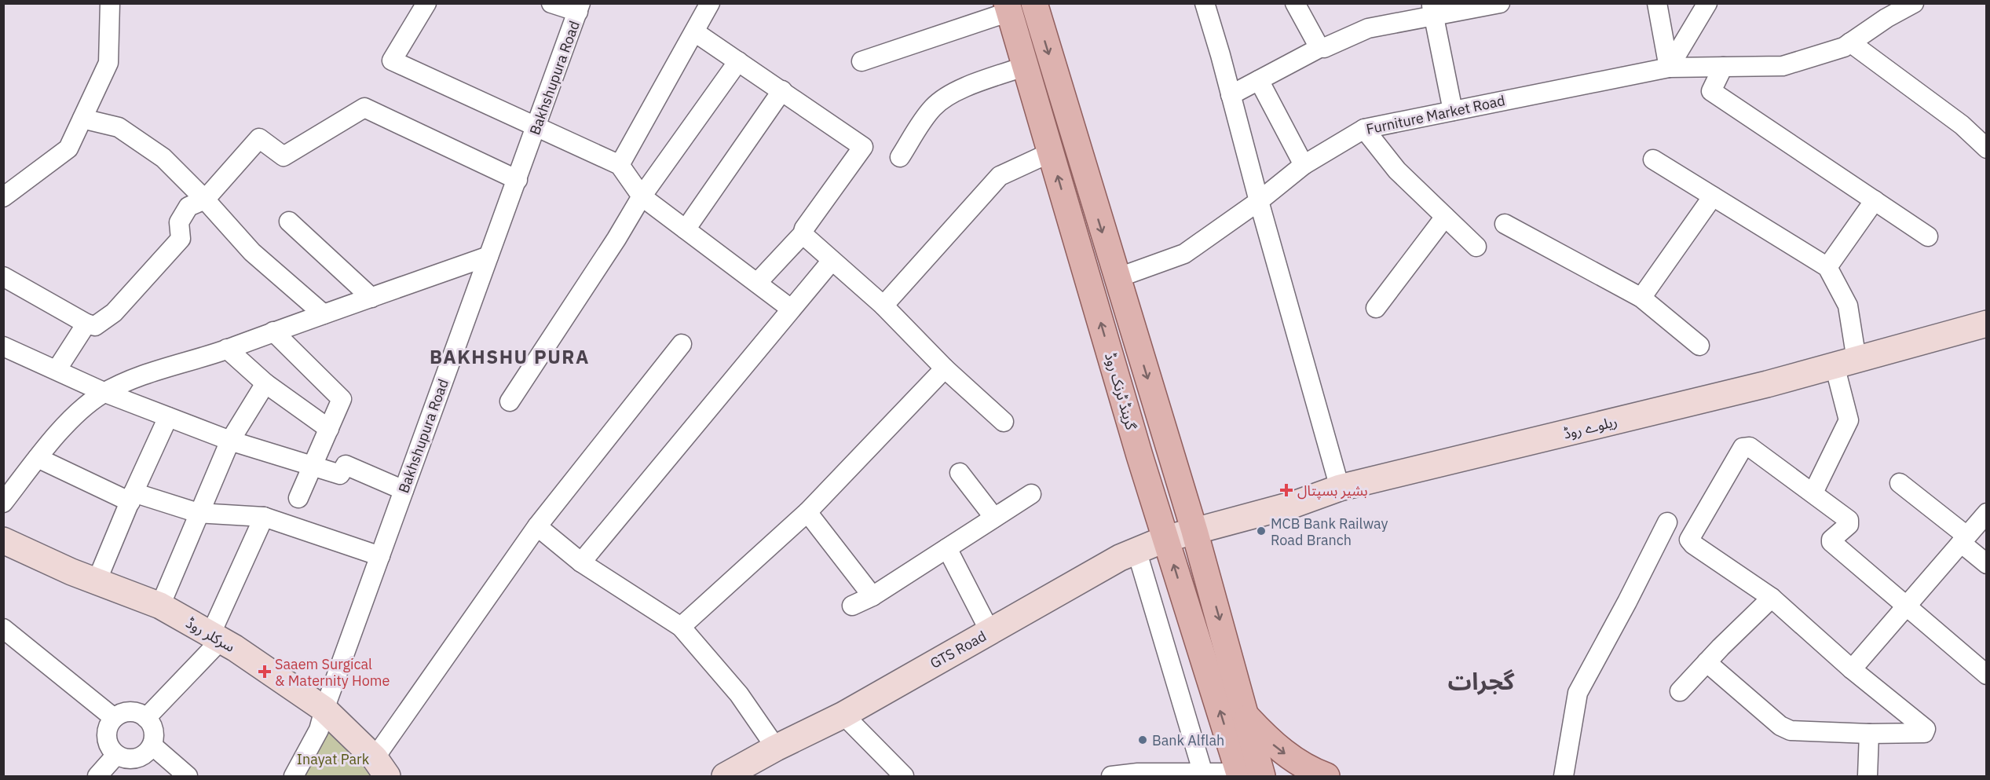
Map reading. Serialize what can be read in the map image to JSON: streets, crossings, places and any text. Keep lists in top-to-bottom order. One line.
{"streets":{"main road":["گرینڈ ٹرنک روڈ"],"street":["Bakhshupura Road","Furniture Market Road","ریلوے روڈ","سرکلر روڈ","GTS Road"]},"crossings":[["Bakhshupura Road","سرکلر روڈ"],["Furniture Market Road","گرینڈ ٹرنک روڈ"],["گرینڈ ٹرنک روڈ","ریلوے روڈ"],["گرینڈ ٹرنک روڈ","GTS Road"],["ریلوے روڈ","GTS Road"]],"districts":["BAKHSHU PURA","گجرات"],"parks":["Inayat Park"],"places":{"health":["بشیر ہسپتال","Saaem Surgical & Maternity Home"],"other":["MCB Bank Railway Road Branch","Bank Alflah"]}}
